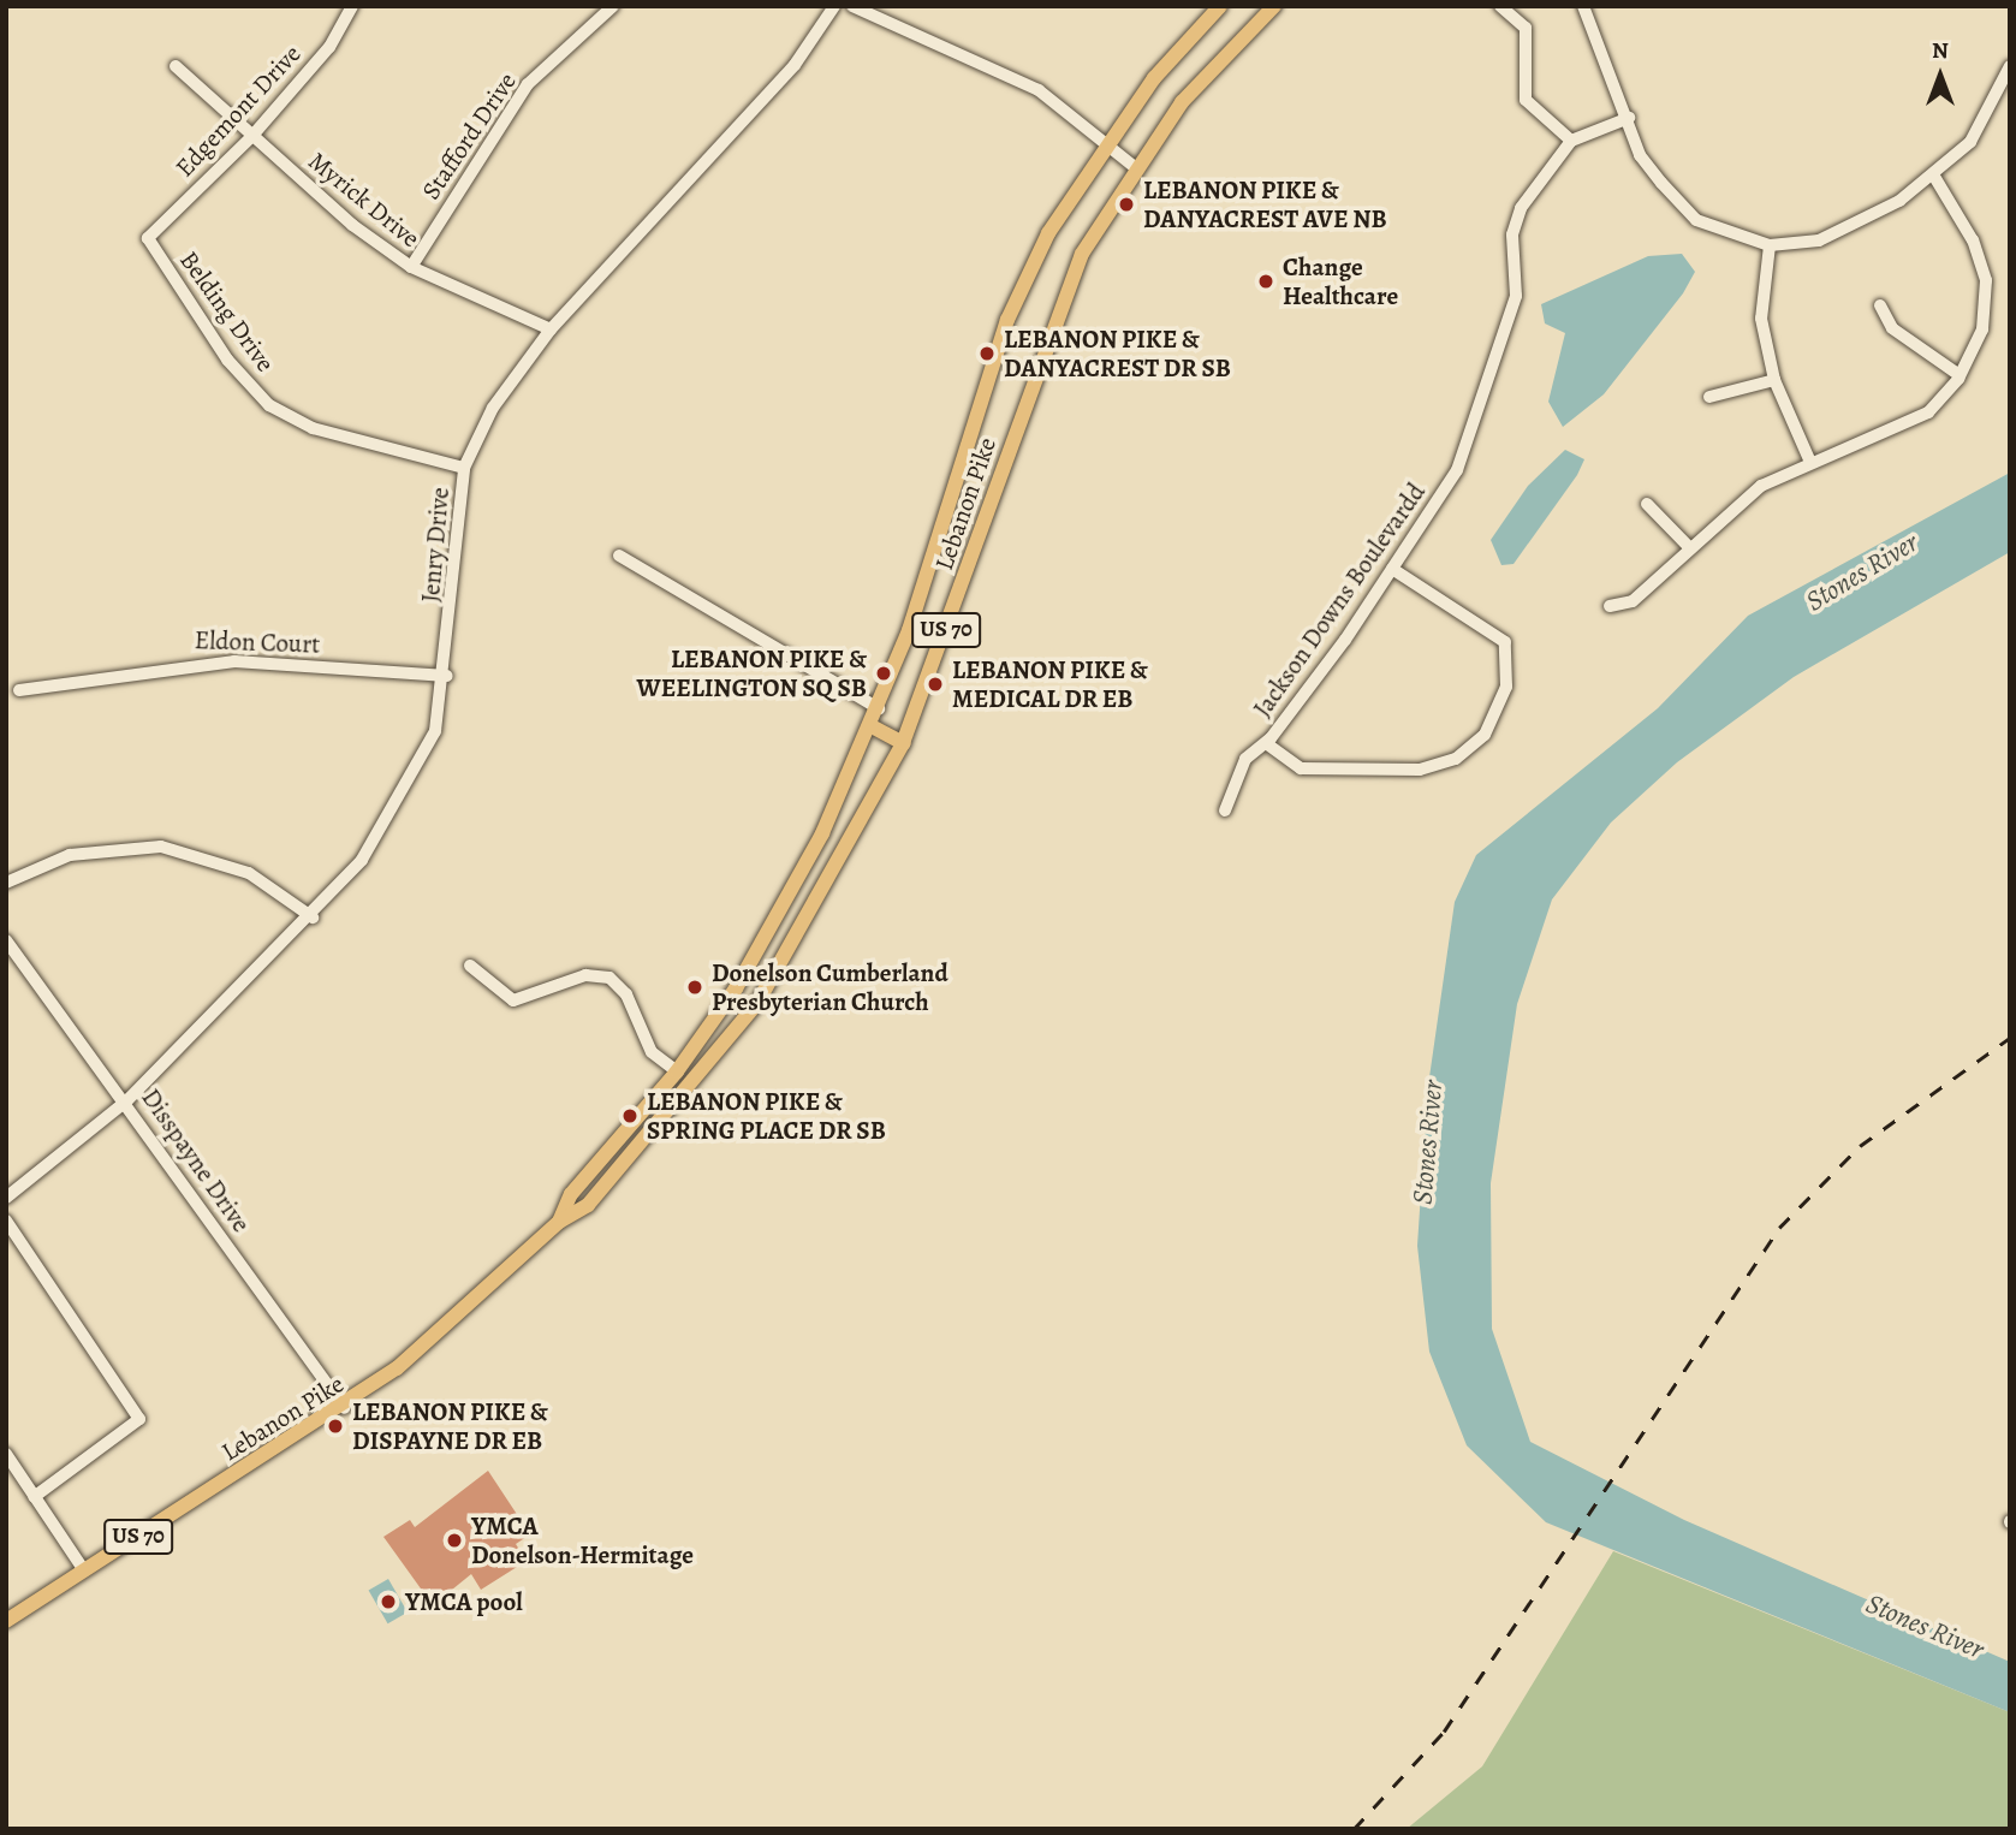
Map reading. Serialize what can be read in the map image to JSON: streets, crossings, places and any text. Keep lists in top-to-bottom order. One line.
{"streets":{"main road":["Lebanon Pike","US 70"],"street":["Edgemont Drive","Stafford Drive","Myrick Drive","Belding Drive","Jenry Drive","Jackson Downs Boulevardd","Eldon Court","Disspayne Drive"]},"crossings":[["Edgemont Drive","Myrick Drive"],["Edgemont Drive","Belding Drive"],["Stafford Drive","Myrick Drive"],["Myrick Drive","Jenry Drive"],["Belding Drive","Jenry Drive"],["Lebanon Pike","Disspayne Drive"],["Jenry Drive","Eldon Court"],["Jenry Drive","Disspayne Drive"]],"water":["Stones River"],"places":["LEBANON PIKE & DANYACREST AVE NB","Change Healthcare","LEBANON PIKE & DANYACREST DR SB","LEBANON PIKE & WEELINGTON SQ SB","LEBANON PIKE & MEDICAL DR EB","Donelson Cumberland Presbyterian Church","LEBANON PIKE & SPRING PLACE DR SB","LEBANON PIKE & DISPAYNE DR EB","YMCA Donelson-Hermitage","YMCA pool"],"north":"top"}
